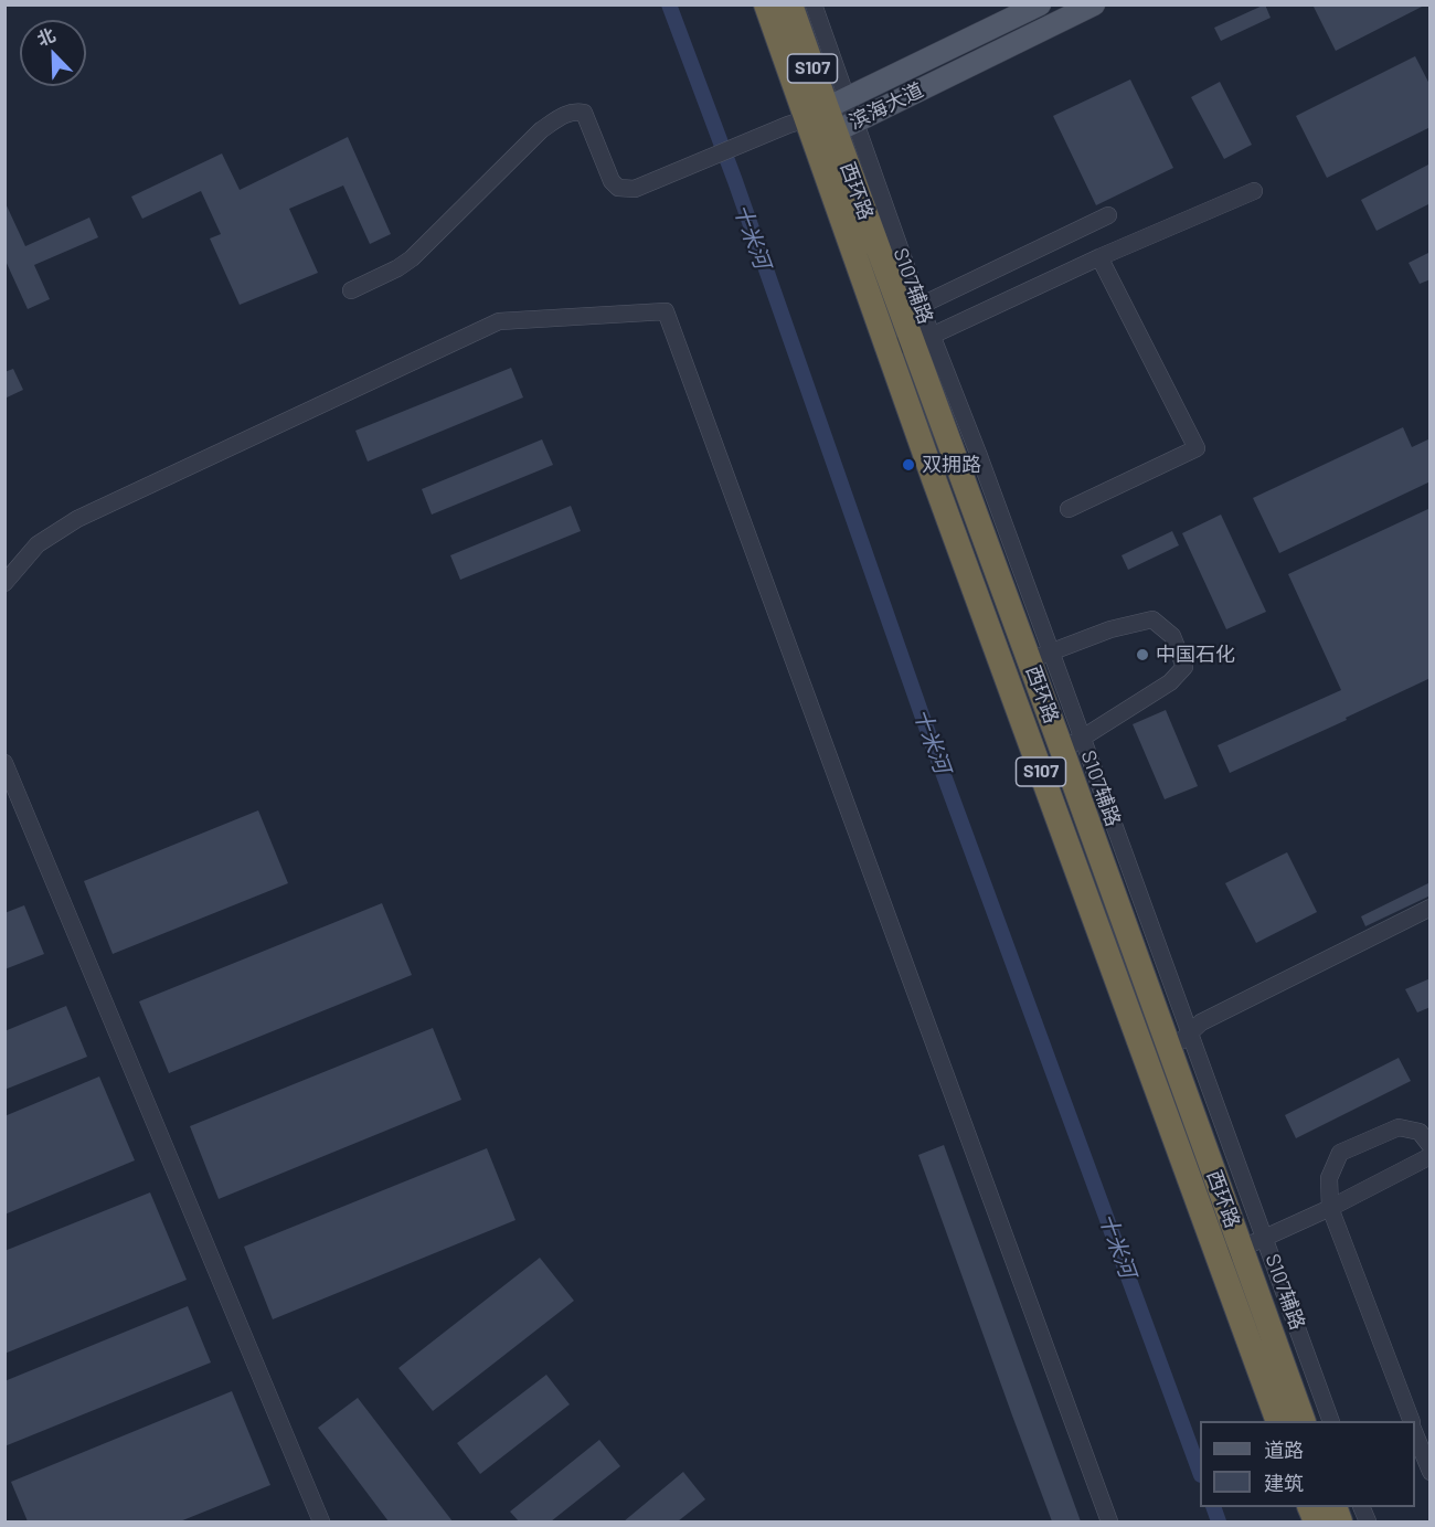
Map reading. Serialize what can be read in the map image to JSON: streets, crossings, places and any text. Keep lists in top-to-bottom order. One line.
{"streets":{"highway":["S107","西环路"],"main road":["滨海大道"],"street":["S107辅路"]},"crossings":[["滨海大道","西环路"],["西环路","S107辅路"]],"water":["十米河"],"places":["双拥路","中国石化"],"legend":["道路","建筑"],"north":"top left"}
